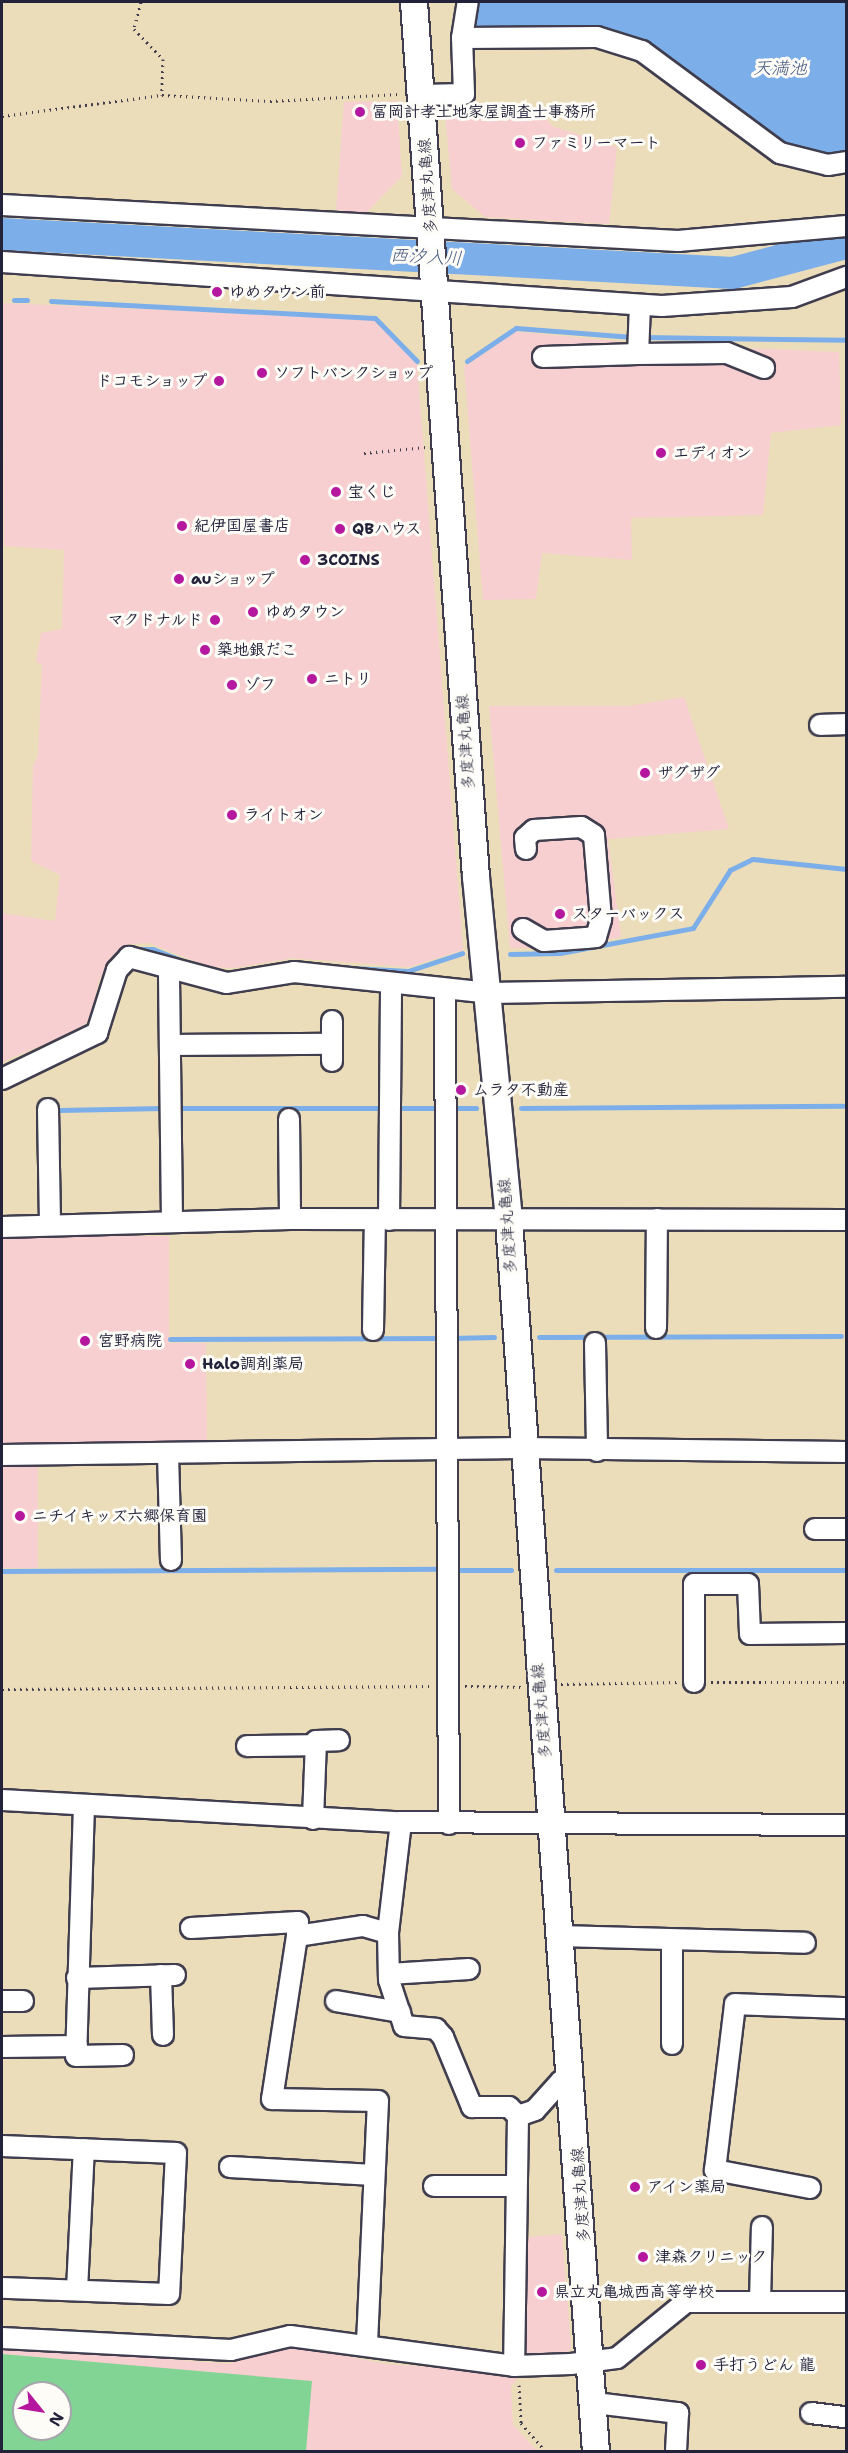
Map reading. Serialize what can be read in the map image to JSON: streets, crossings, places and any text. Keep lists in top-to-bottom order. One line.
{"streets":{"main road":["多度津丸亀線"]},"water":["天満池","西汐入川"],"places":["冨岡計孝土地家屋調査士事務所","ファミリーマート","ゆめタウン前","ソフトバンクショップ","ドコモショップ","エディオン","宝くじ","紀伊国屋書店","QBハウス","3COINS","auショップ","ゆめタウン","マクドナルド","築地銀だこ","ニトリ","ゾフ","ザグザグ","ライトオン","スターバックス","ムラタ不動産","宮野病院","Halo調剤薬局","ニチイキッズ六郷保育園","アイン薬局","津森クリニック","県立丸亀城西高等学校","手打うどん 龍"],"north":"bottom right"}
